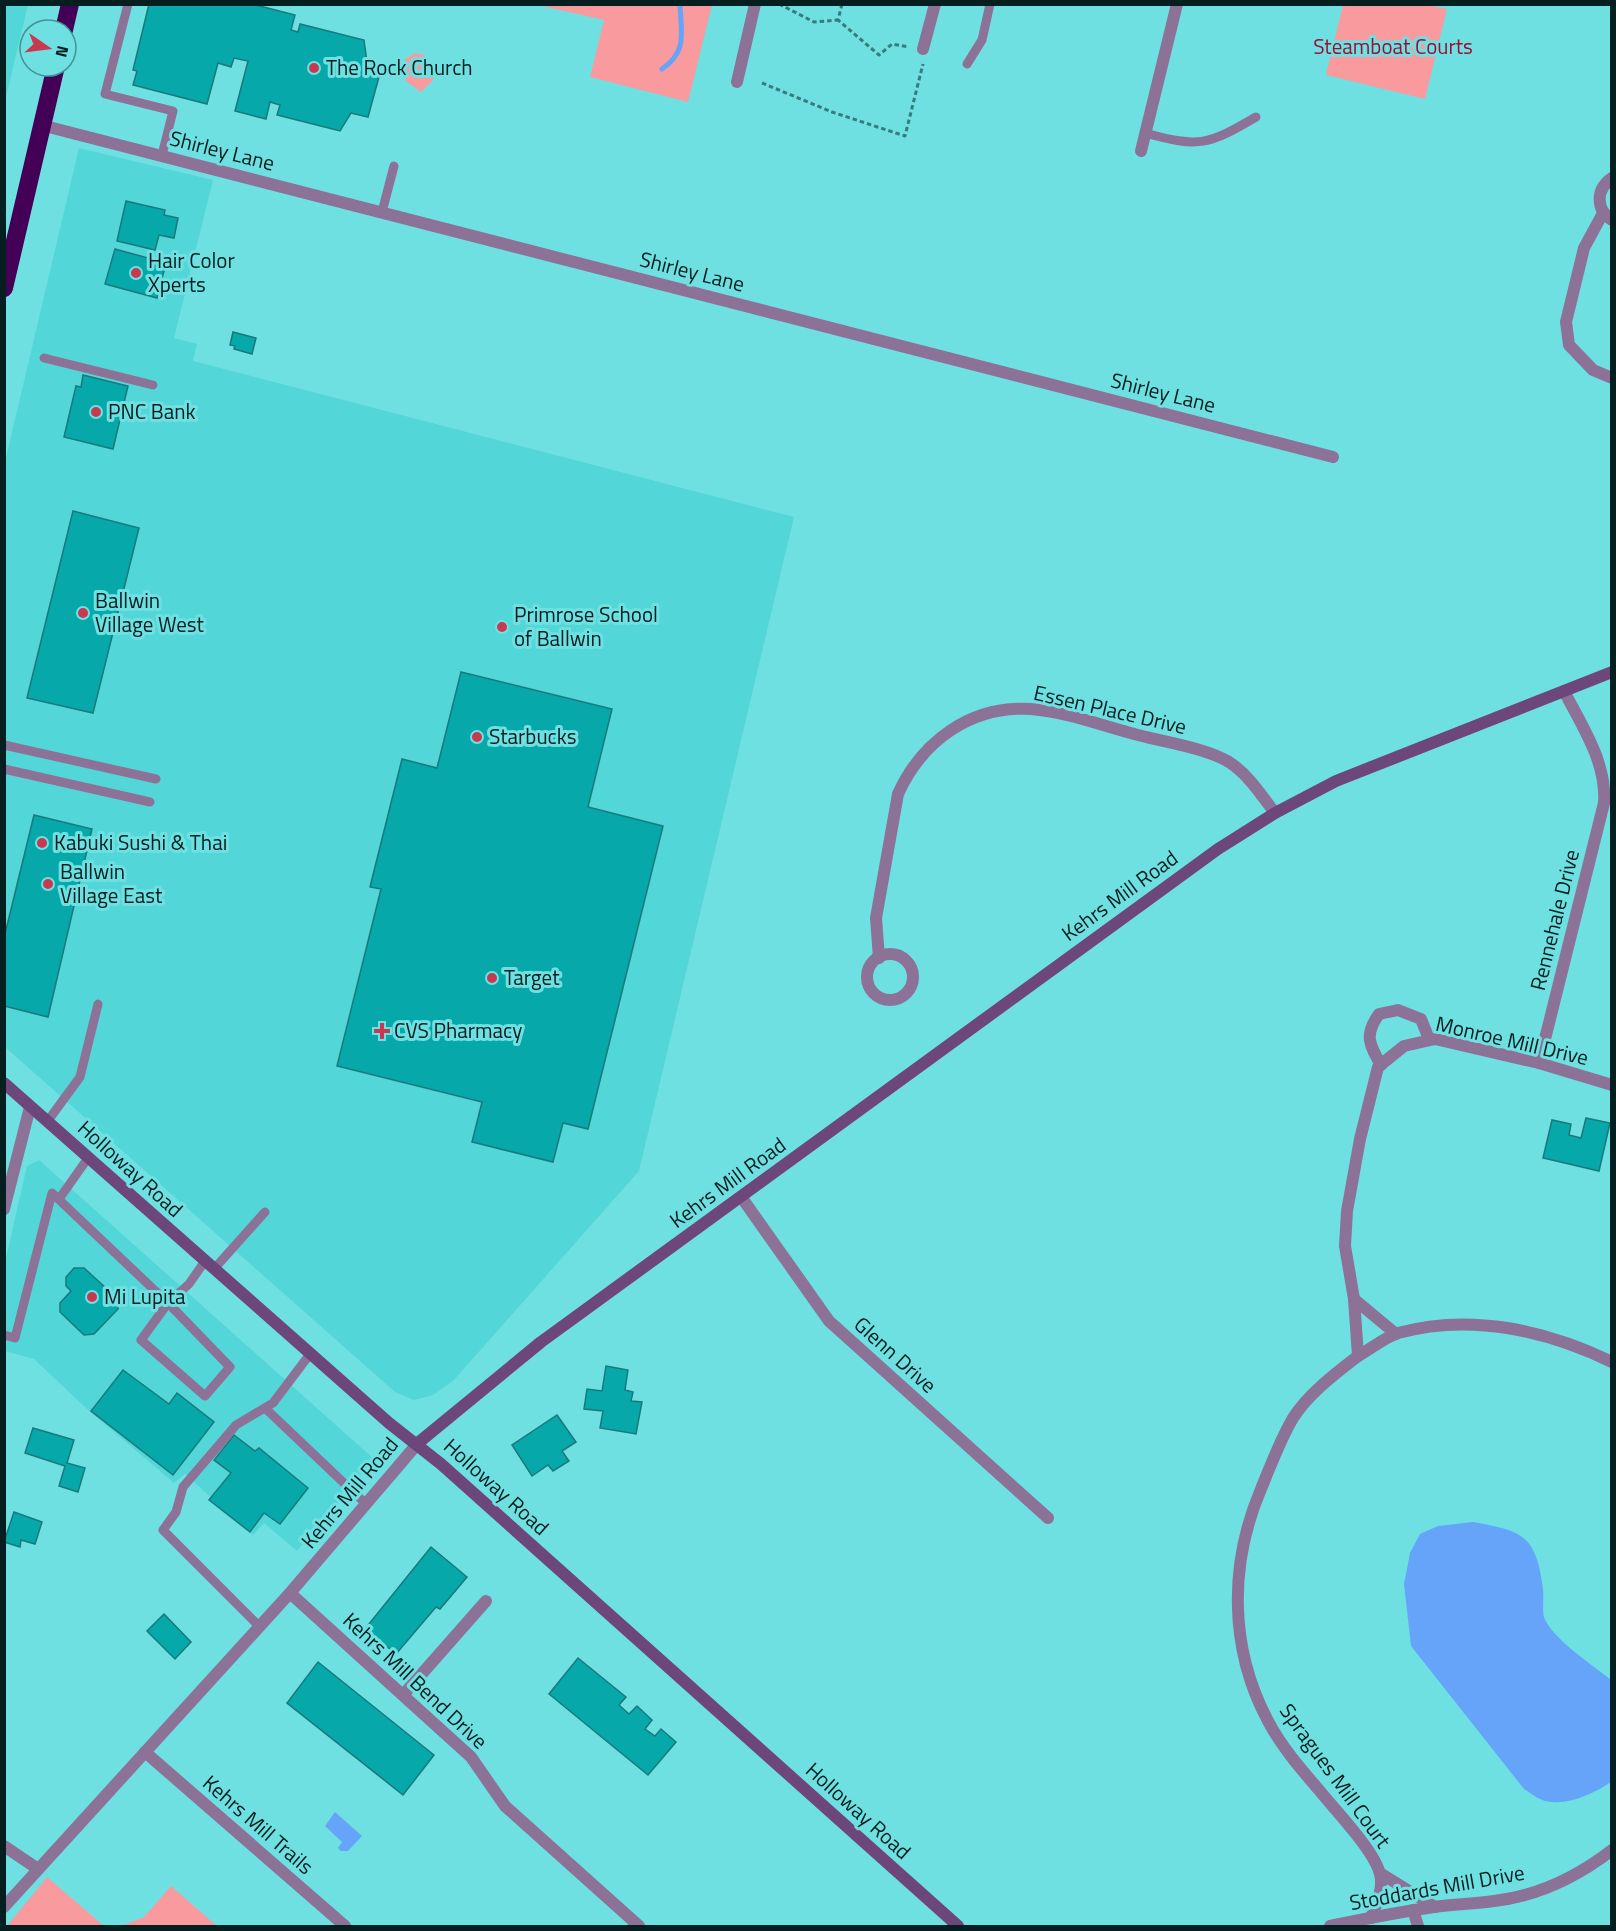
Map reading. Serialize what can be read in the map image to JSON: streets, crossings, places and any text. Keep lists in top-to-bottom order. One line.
{"streets":{"street":["Shirley Lane","Essen Place Drive","Kehrs Mill Road","Rennehale Drive","Monroe Mill Drive","Holloway Road","Glenn Drive","Kehrs Mill Bend Drive","Spragues Mill Court","Kehrs Mill Trails","Stoddards Mill Drive"]},"crossings":[["Essen Place Drive","Kehrs Mill Road"],["Kehrs Mill Road","Holloway Road"],["Kehrs Mill Road","Glenn Drive"],["Kehrs Mill Road","Kehrs Mill Bend Drive"],["Kehrs Mill Road","Kehrs Mill Trails"],["Rennehale Drive","Monroe Mill Drive"],["Spragues Mill Court","Stoddards Mill Drive"]],"parks":["Steamboat Courts"],"places":{"other":["The Rock Church","Hair Color Xperts","PNC Bank","Ballwin Village West","Primrose School of Ballwin","Starbucks","Kabuki Sushi & Thai","Ballwin Village East","Target","Mi Lupita"],"health":["CVS Pharmacy"]},"north":"right"}
